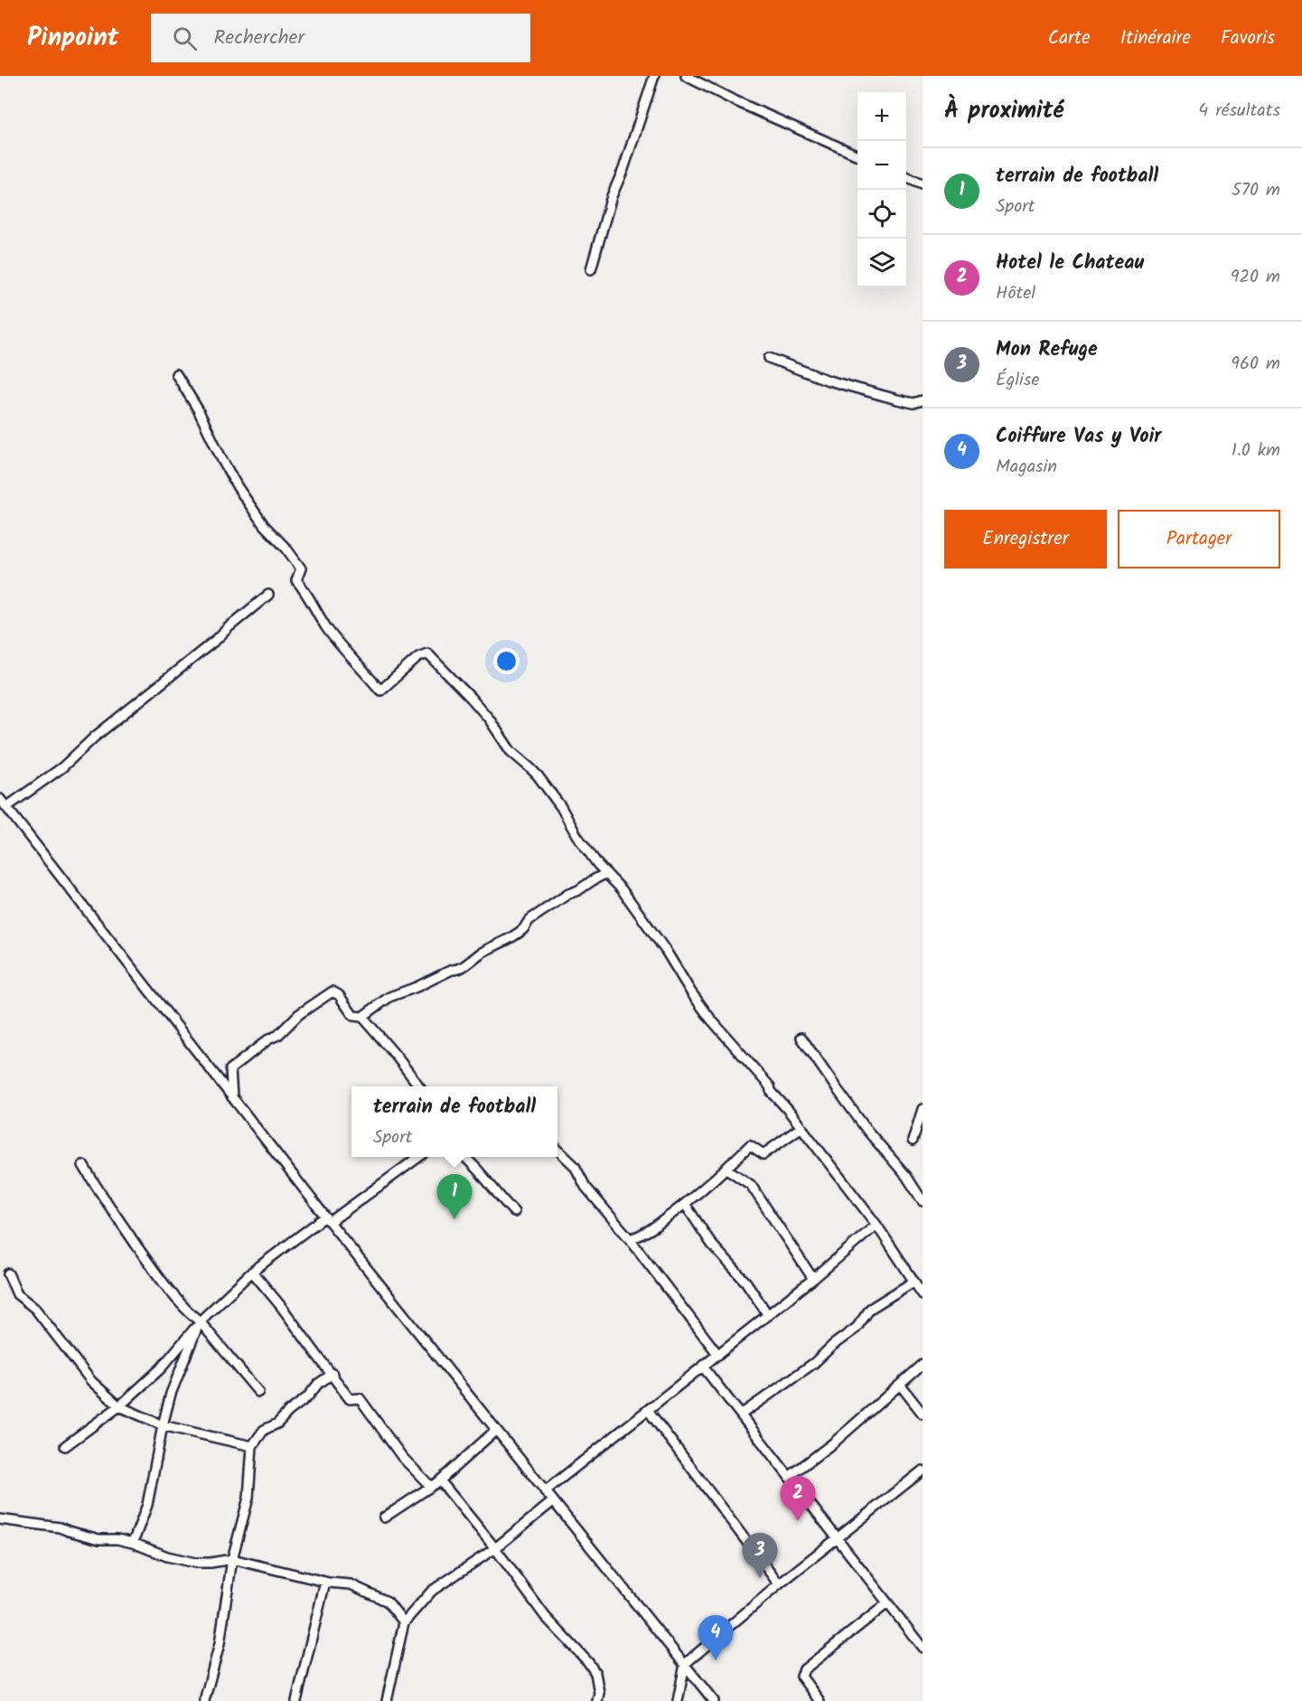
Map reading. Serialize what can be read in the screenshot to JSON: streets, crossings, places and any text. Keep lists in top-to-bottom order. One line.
{"page":{"header":"Pinpoint","search":"Rechercher","nav":["Carte","Itinéraire","Favoris"],"heading":["À proximité","4 résultats"],"map_buttons":["+","−"],"list":[{"mark":"1","name":"terrain de football","note":"Sport","value":"570 m"},{"mark":"2","name":"Hotel le Chateau","note":"Hôtel","value":"920 m"},{"mark":"3","name":"Mon Refuge","note":"Église","value":"960 m"},{"mark":"4","name":"Coiffure Vas y Voir","note":"Magasin","value":"1.0 km"}],"buttons":["Enregistrer","Partager"],"popup":["terrain de football","Sport"],"pins":["1","2","3","4"]}}
